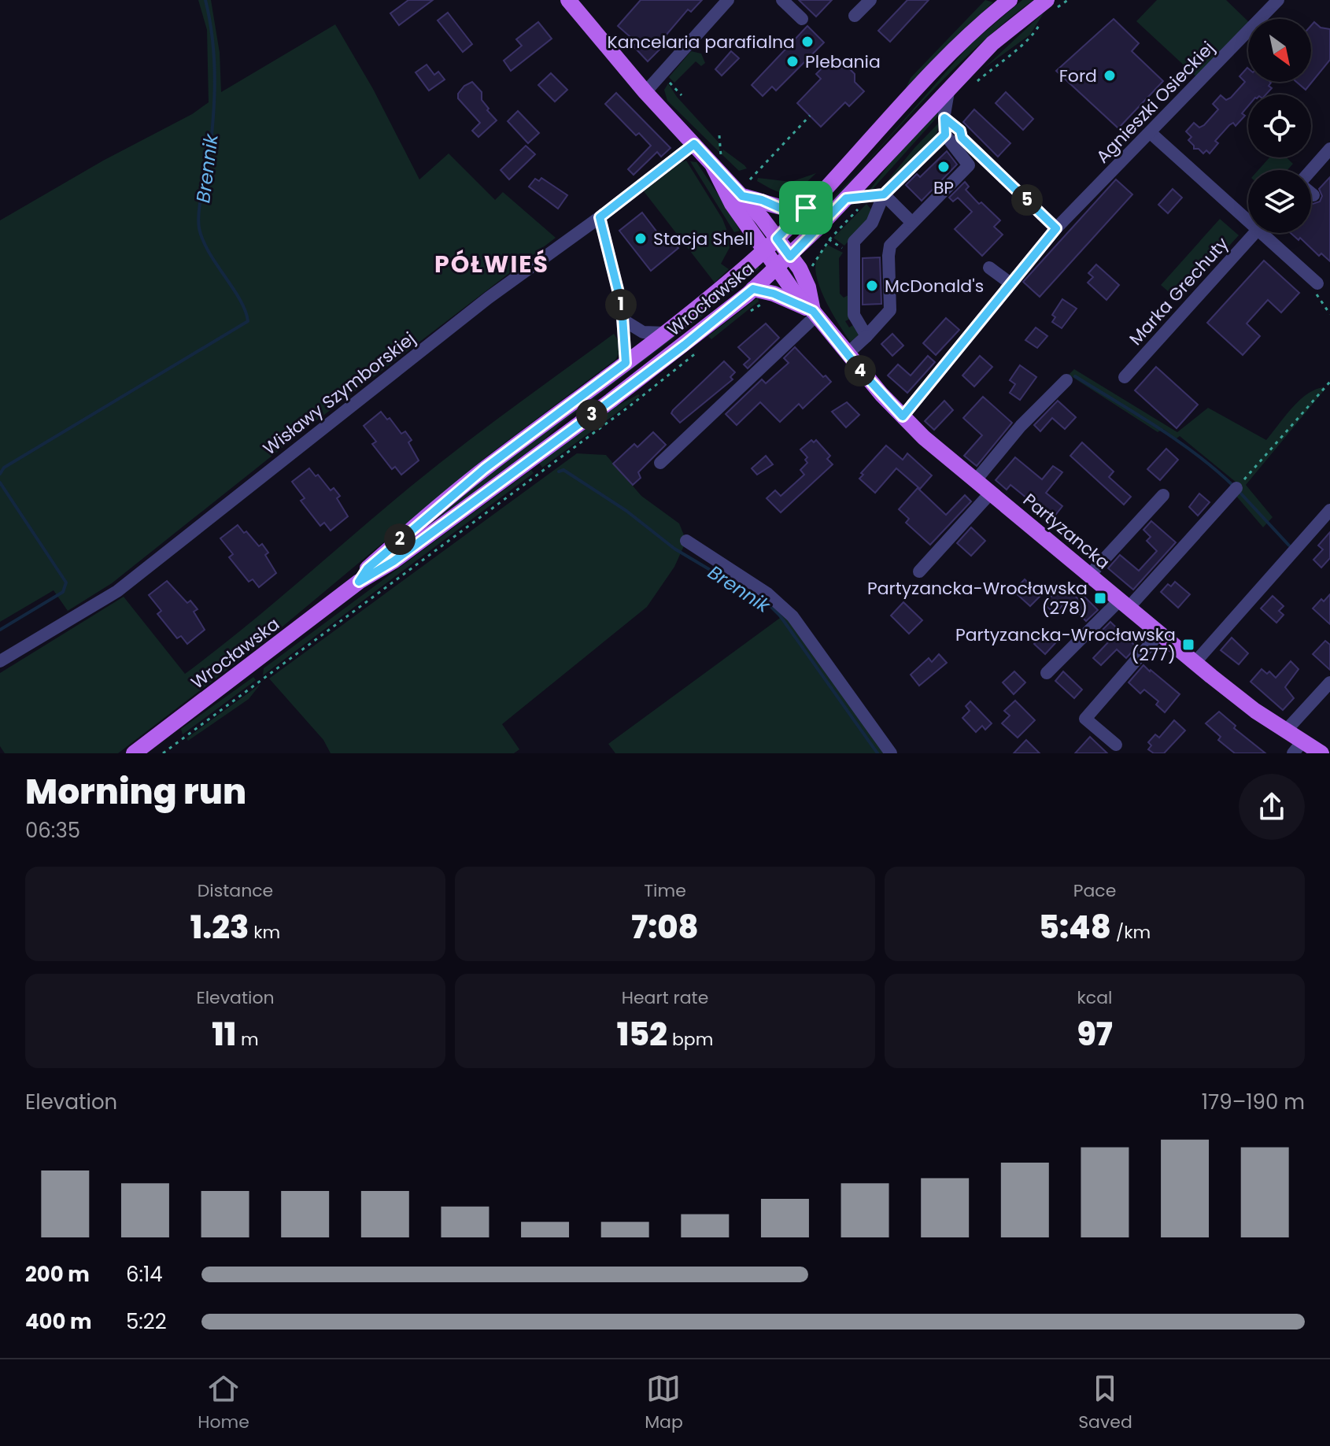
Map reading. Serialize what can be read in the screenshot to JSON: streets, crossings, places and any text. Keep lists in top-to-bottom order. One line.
{"streets":{"main road":["Wrocławska","Partyzancka"],"street":["Agnieszki Osieckiej","Marka Grechuty","Wisławy Szymborskiej"]},"crossings":[["Agnieszki Osieckiej","Partyzancka"],["Wrocławska","Partyzancka"]],"districts":["PÓŁWIEŚ"],"water":["Brennik"],"places":{"other":["Kancelaria parafialna","Plebania","Ford","BP","Stacja Shell","McDonald's"],"transit":["Partyzancka-Wrocławska (278)","Partyzancka-Wrocławska (277)"]},"north":"bottom right","page":{"pins":["5","1","4","3","2"],"heading":["Morning run","06:35"],"stats":[["Distance","1.23 km"],["Time","7:08"],["Pace","5:48 /km"],["Elevation","11 m"],["Heart rate","152 bpm"],["kcal","97"]],"chart":["Elevation","179–190 m"],"list":[{"name":"200 m","note":"6:14"},{"name":"400 m","note":"5:22"}],"tabs":["Home","Map","Saved"]}}
